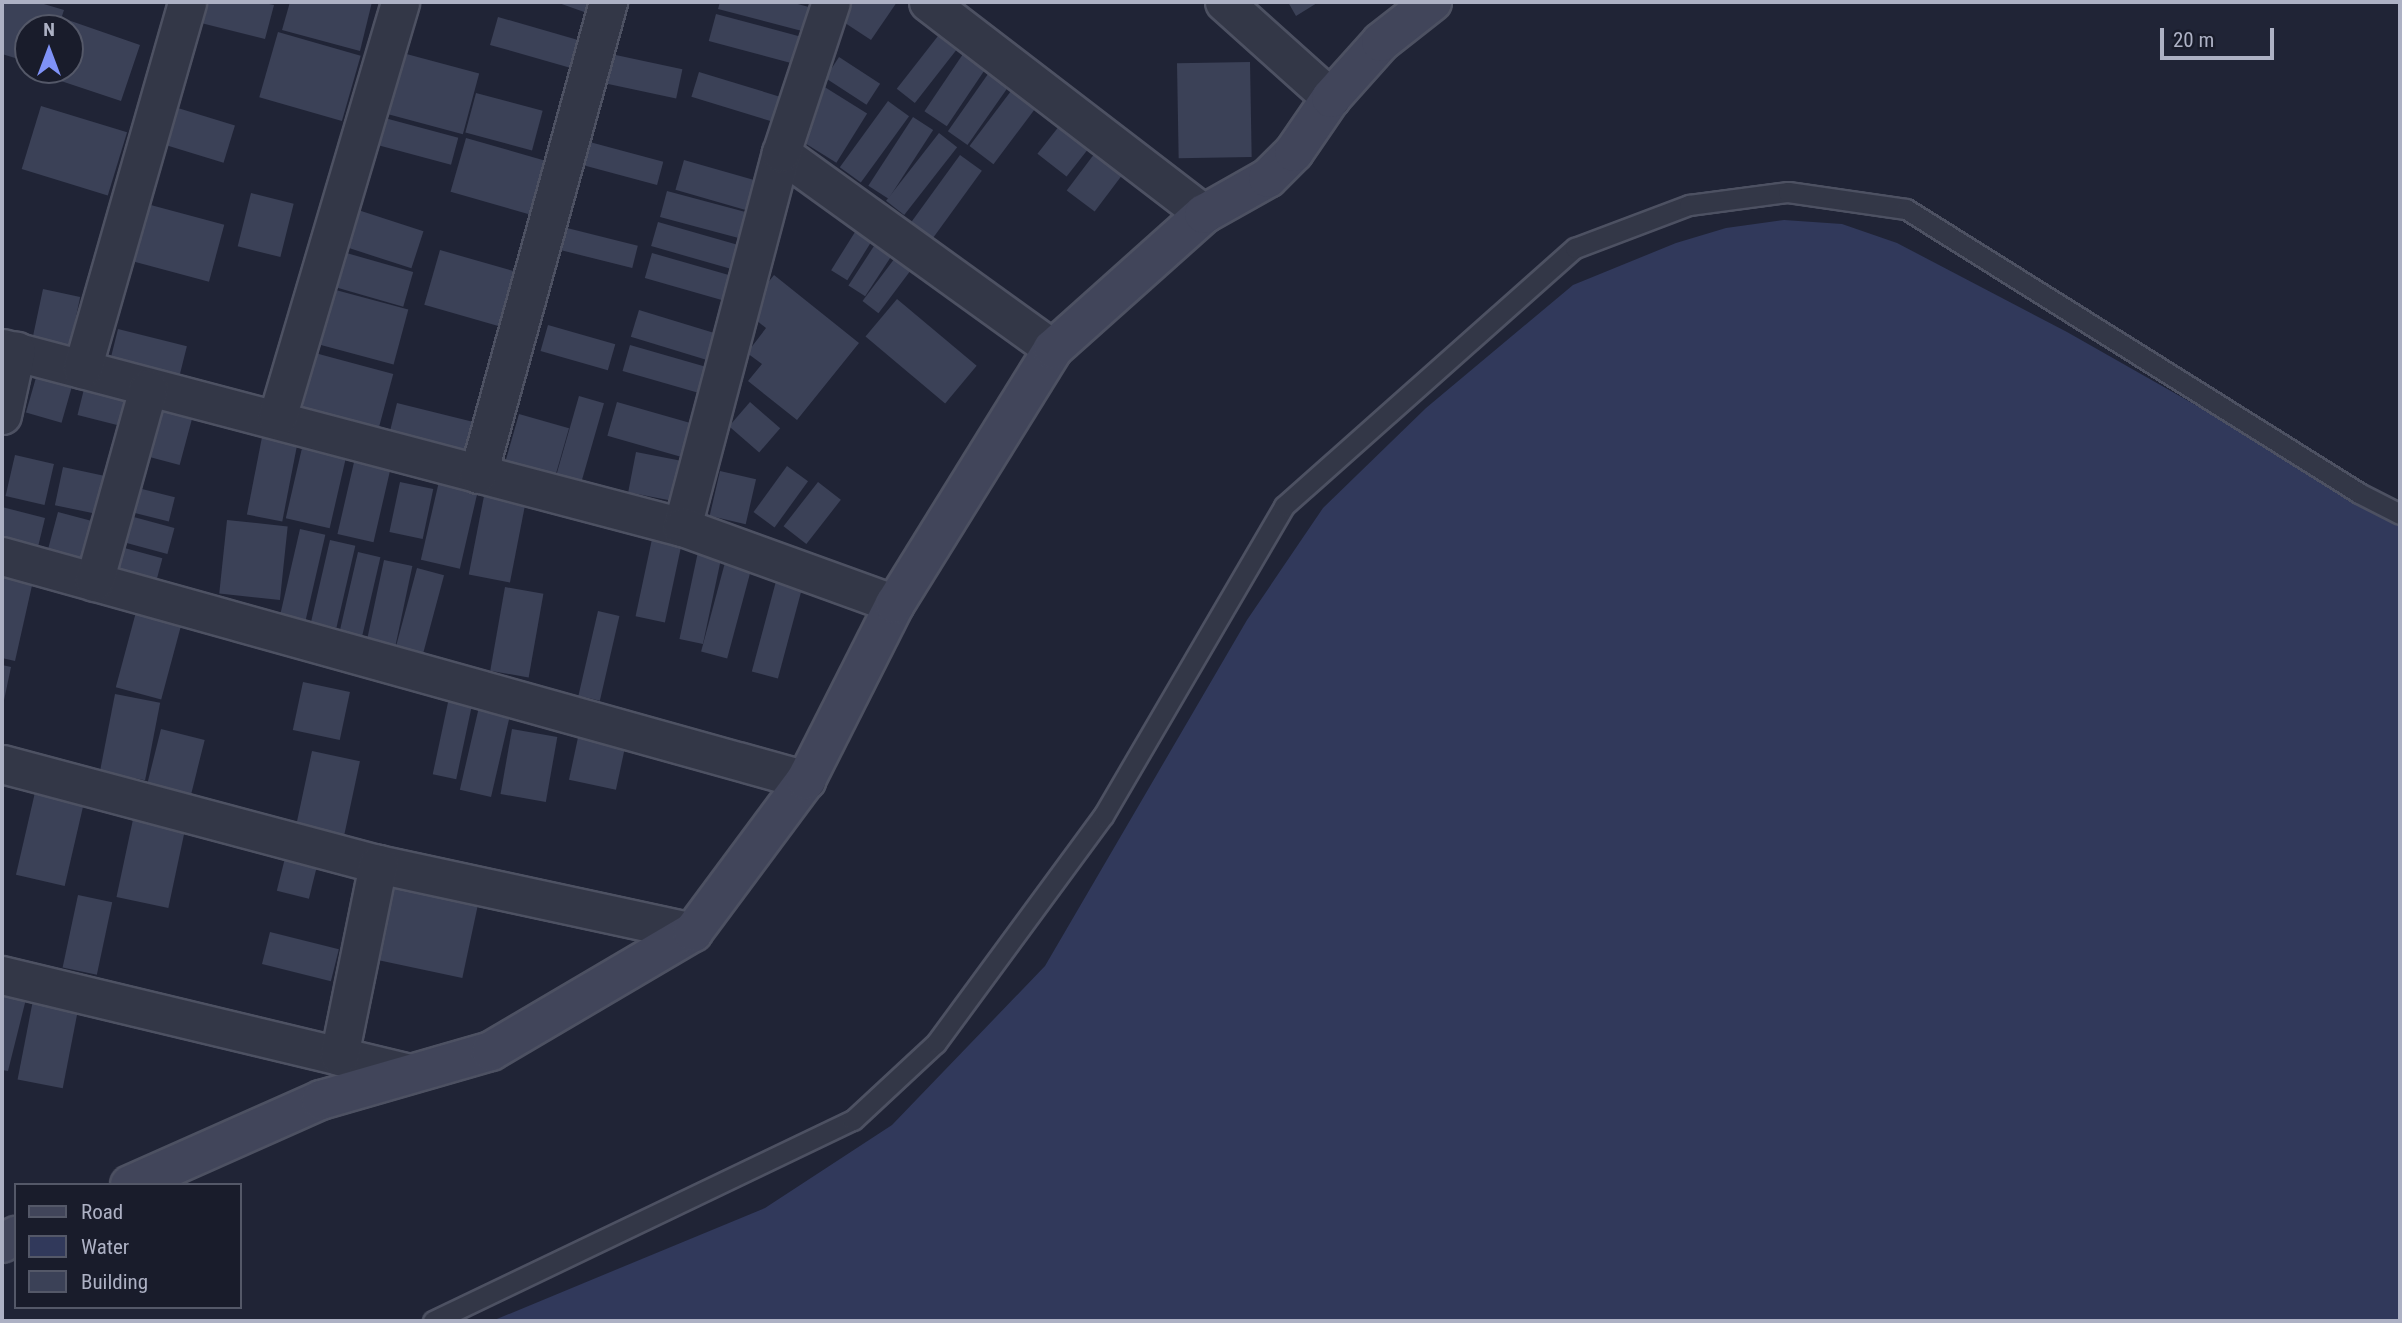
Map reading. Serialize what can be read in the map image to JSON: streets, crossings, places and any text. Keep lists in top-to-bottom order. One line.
{"legend":["Road","Water","Building"],"scale_bar":"20 m","north":"top"}
